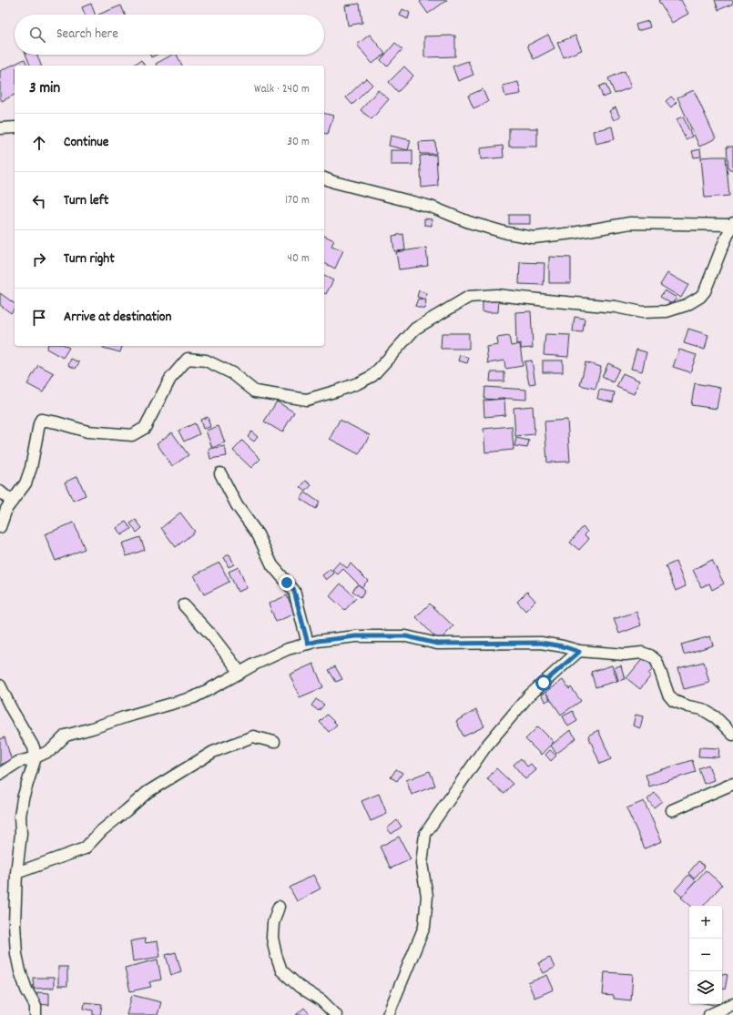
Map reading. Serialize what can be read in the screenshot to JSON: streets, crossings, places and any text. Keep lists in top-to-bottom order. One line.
{"page":{"search":"Search here","heading":["3 min","Walk · 240 m"],"list":[["Continue","30 m"],["Turn left","170 m"],["Turn right","40 m"],"Arrive at destination"],"map_buttons":["+","−"]}}
